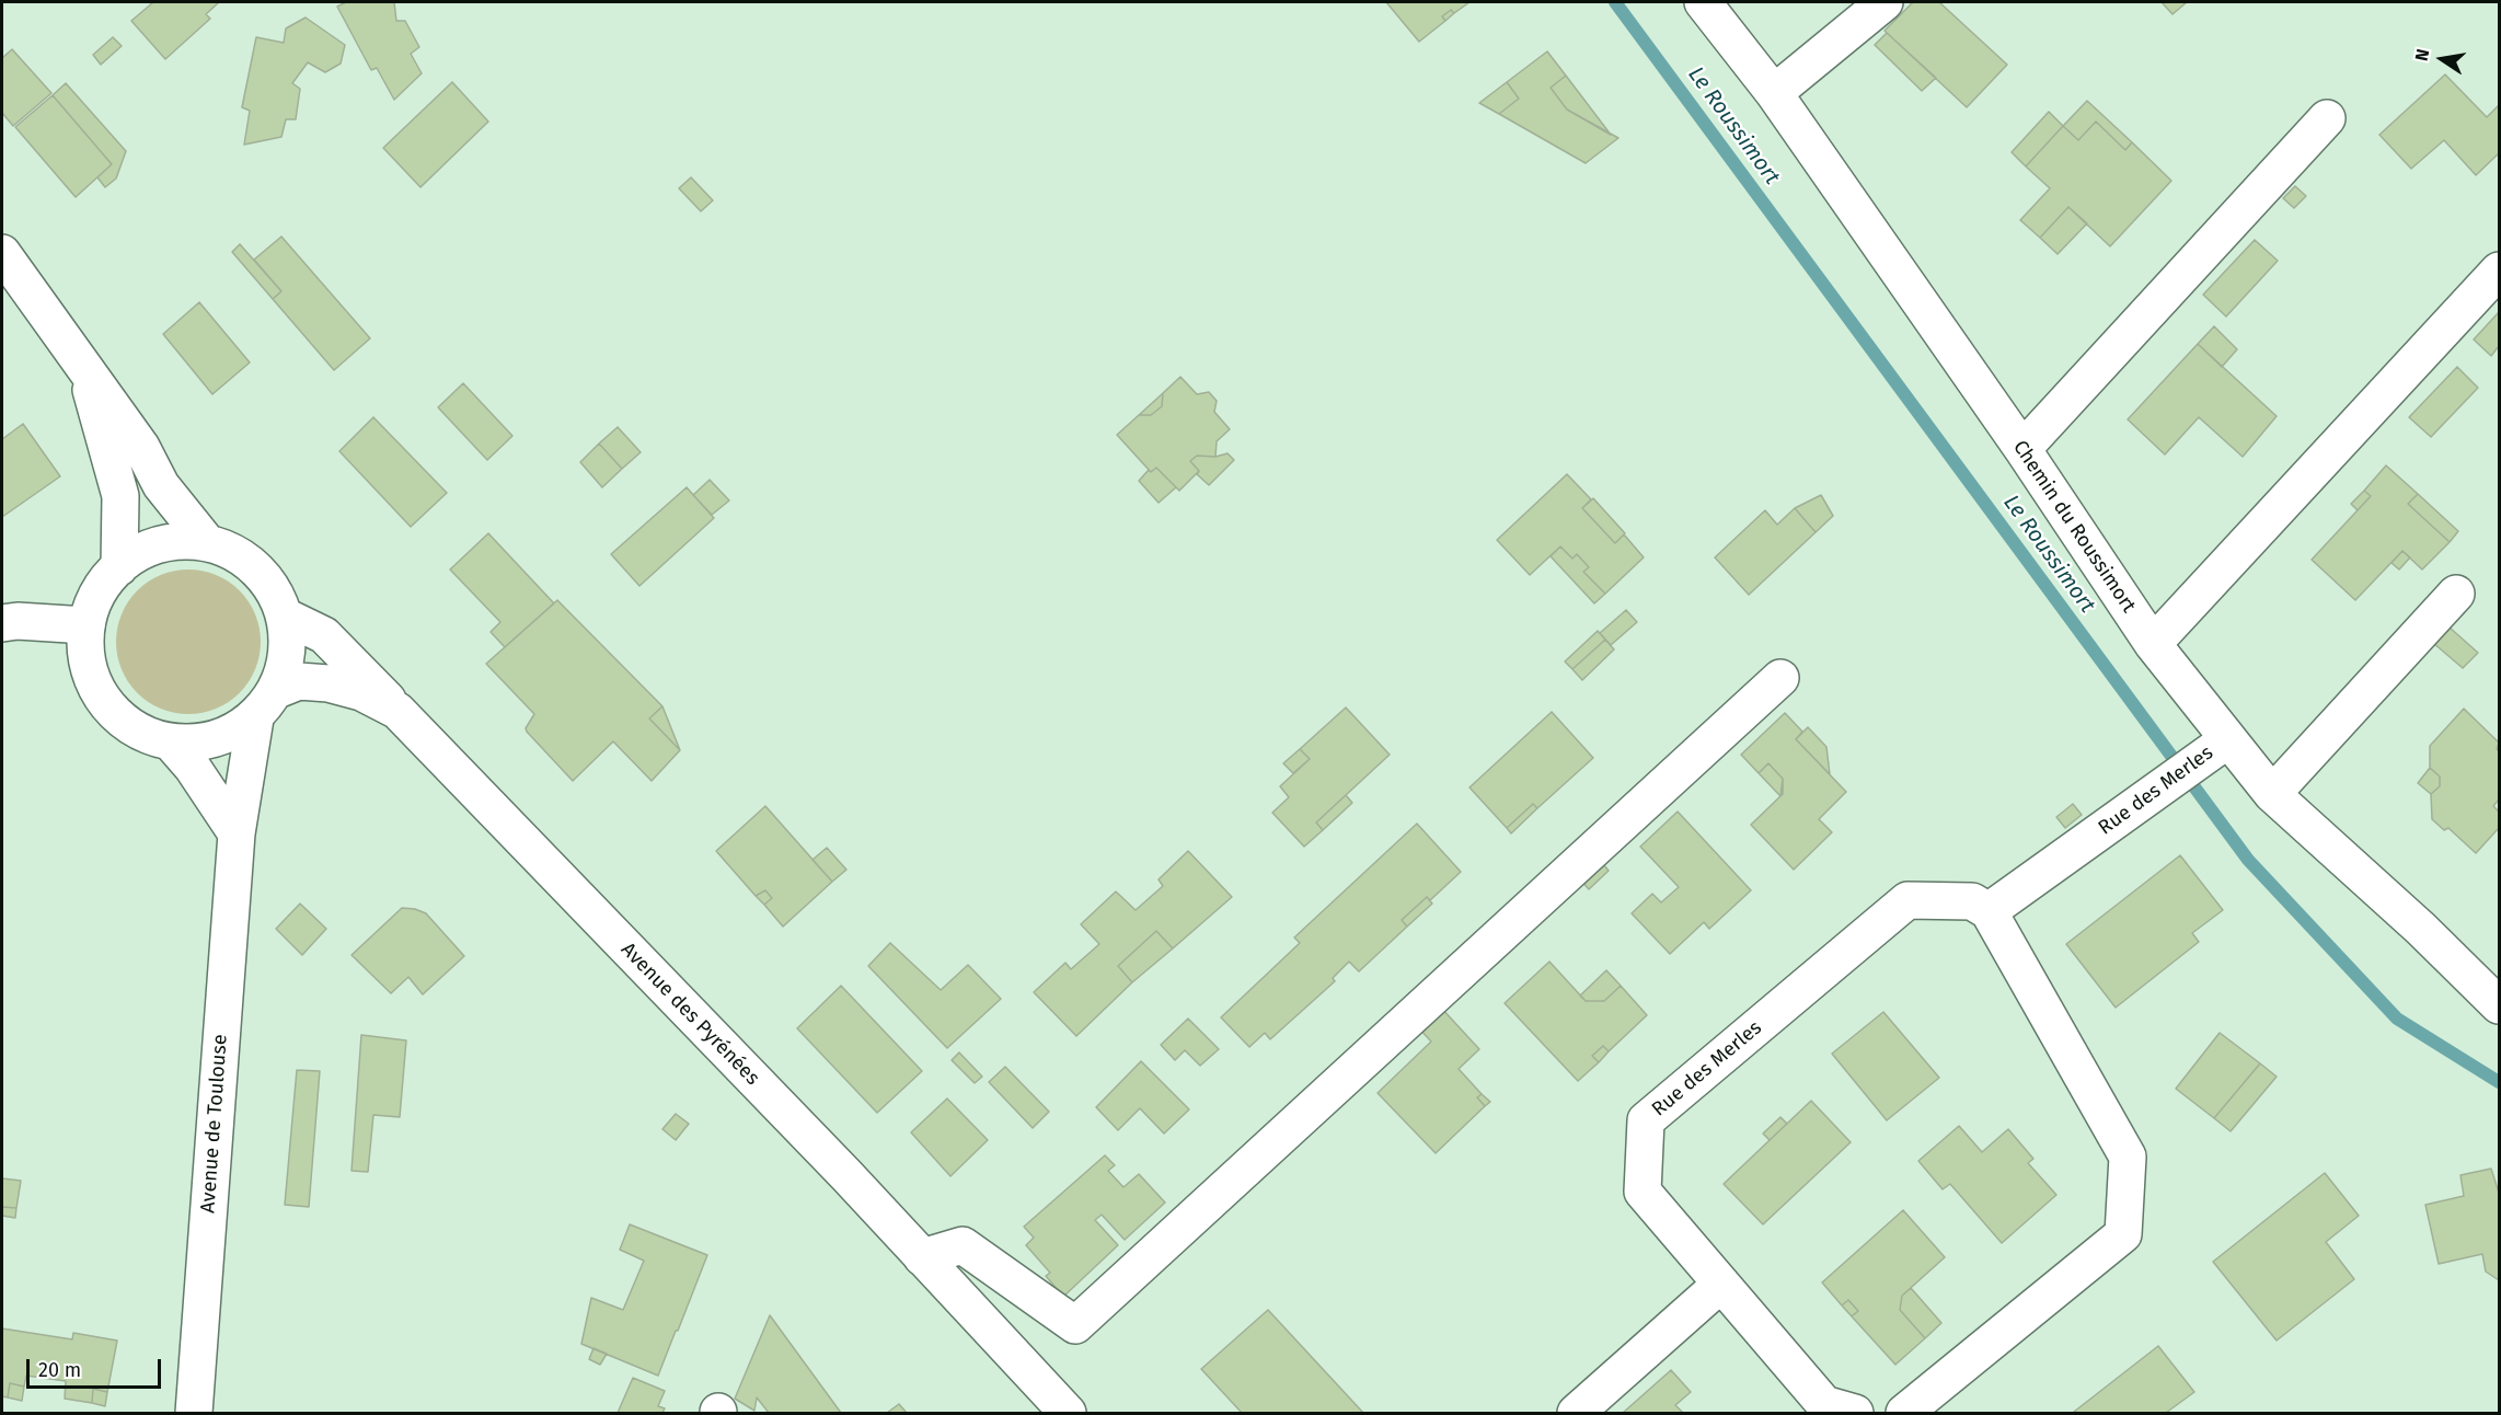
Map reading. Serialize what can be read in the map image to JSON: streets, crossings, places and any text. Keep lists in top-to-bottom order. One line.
{"streets":{"street":["Chemin du Roussimort","Rue des Merles","Avenue des Pyrénées","Avenue de Toulouse"]},"crossings":[["Chemin du Roussimort","Rue des Merles"],["Avenue des Pyrénées","Avenue de Toulouse"]],"water":["Le Roussimort"],"scale_bar":"20 m","north":"left"}
